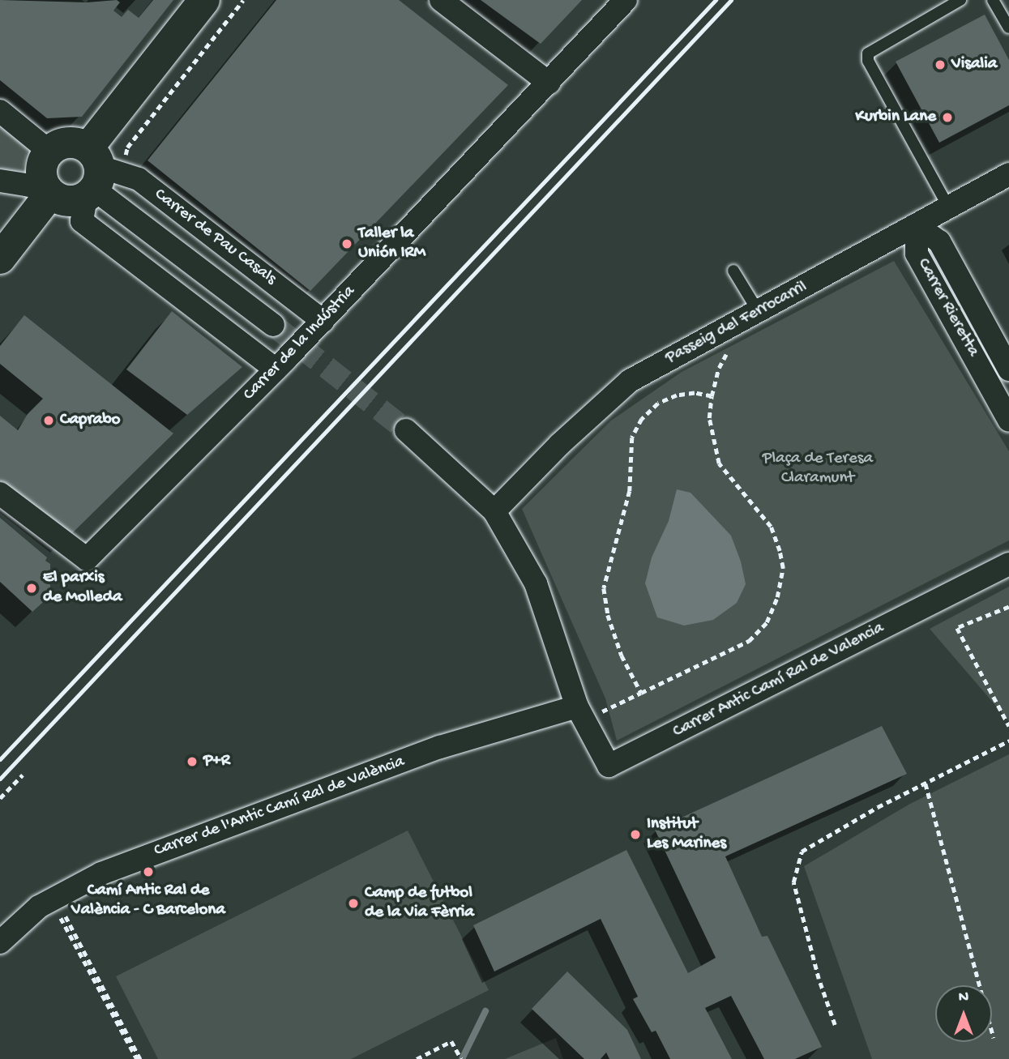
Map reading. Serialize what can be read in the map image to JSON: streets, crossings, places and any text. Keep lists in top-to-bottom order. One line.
{"streets":{"street":["Carrer de Pau Casals","Carrer Rieretta","Passeig del Ferrocarril","Carrer de la Indústria","Carrer Antic Camí Ral de Valencia","Carrer de l'Antic Camí Ral de València"]},"crossings":[["Carrer de Pau Casals","Carrer de la Indústria"],["Carrer Rieretta","Passeig del Ferrocarril"],["Carrer Antic Camí Ral de Valencia","Carrer de l'Antic Camí Ral de València"]],"parks":["Plaça de Teresa Claramunt"],"places":["Visalia","Kurbin Lane","Taller la Unión IRM","Caprabo","El parxis de Molleda","P+R","Institut Les Marines","Camí Antic Ral de València - C Barcelona","Camp de futbol de la Via Fèrria"],"north":"top"}
